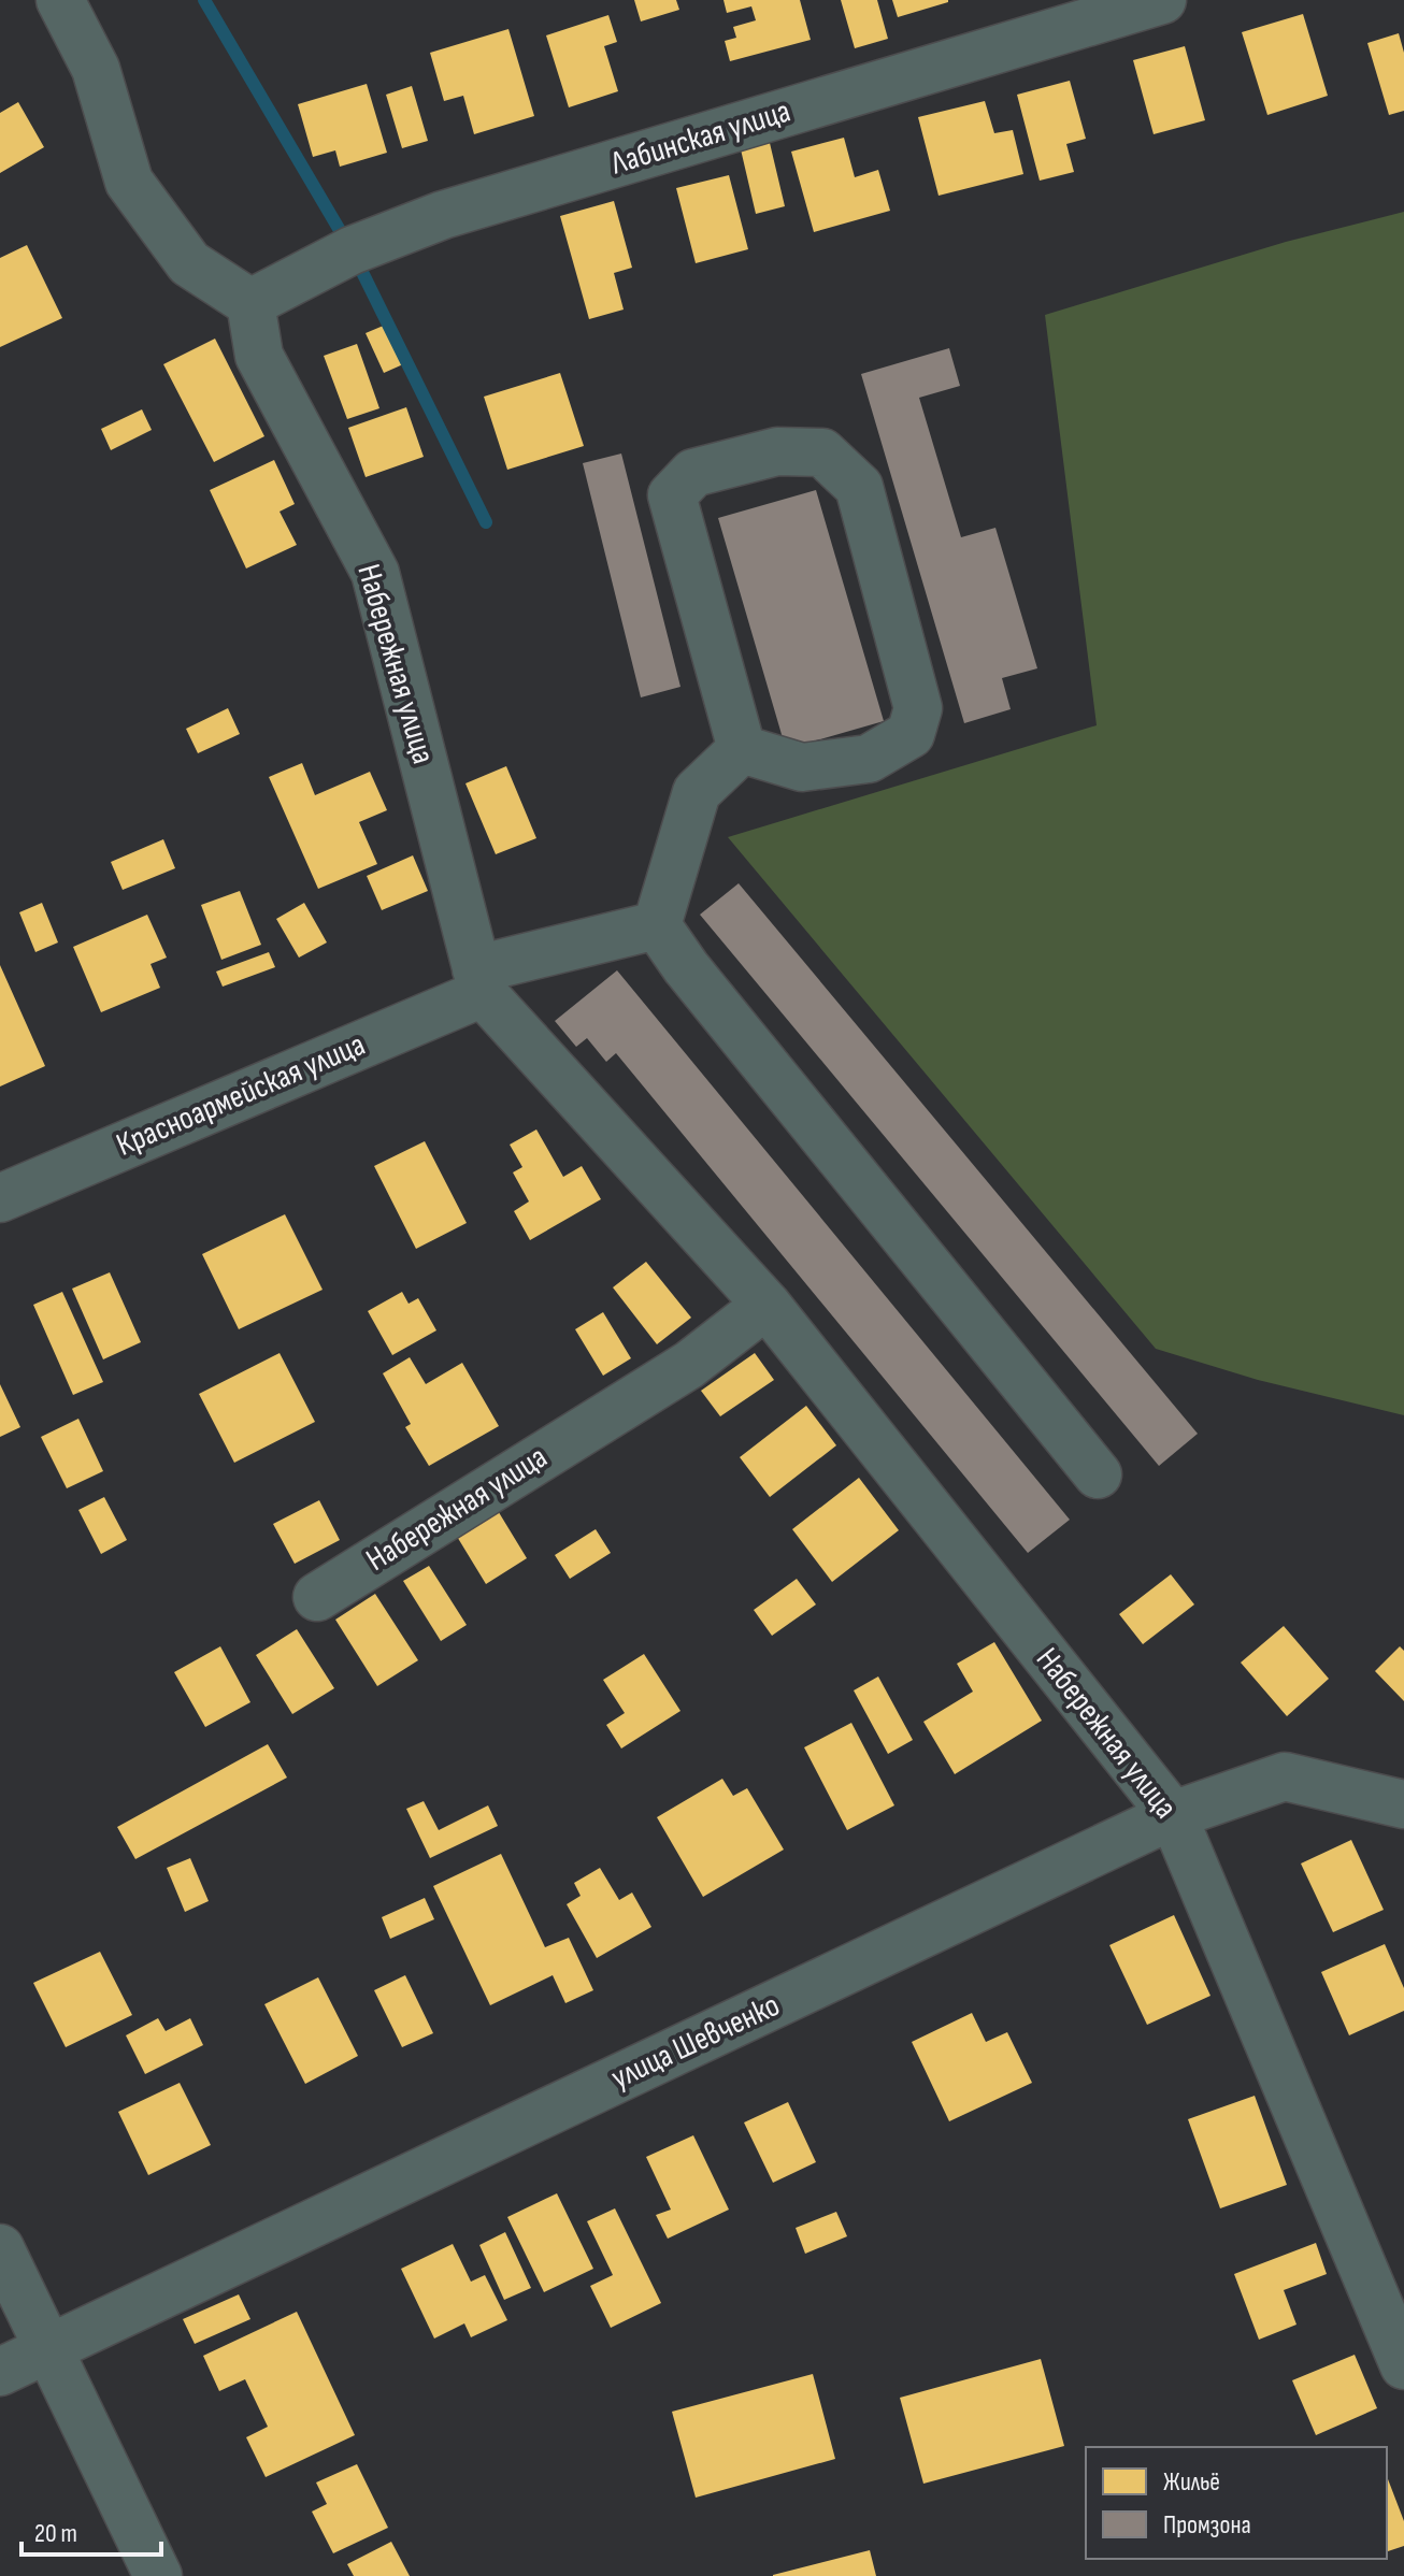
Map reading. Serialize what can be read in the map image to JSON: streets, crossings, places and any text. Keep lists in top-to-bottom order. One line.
{"streets":{"street":["Лабинская улица","Набережная улица","Красноармейская улица","улица Шевченко"]},"crossings":[["Лабинская улица","Набережная улица"],["Набережная улица","Красноармейская улица"],["Набережная улица","улица Шевченко"]],"legend":["Жильё","Промзона"],"scale_bar":"20 m"}
